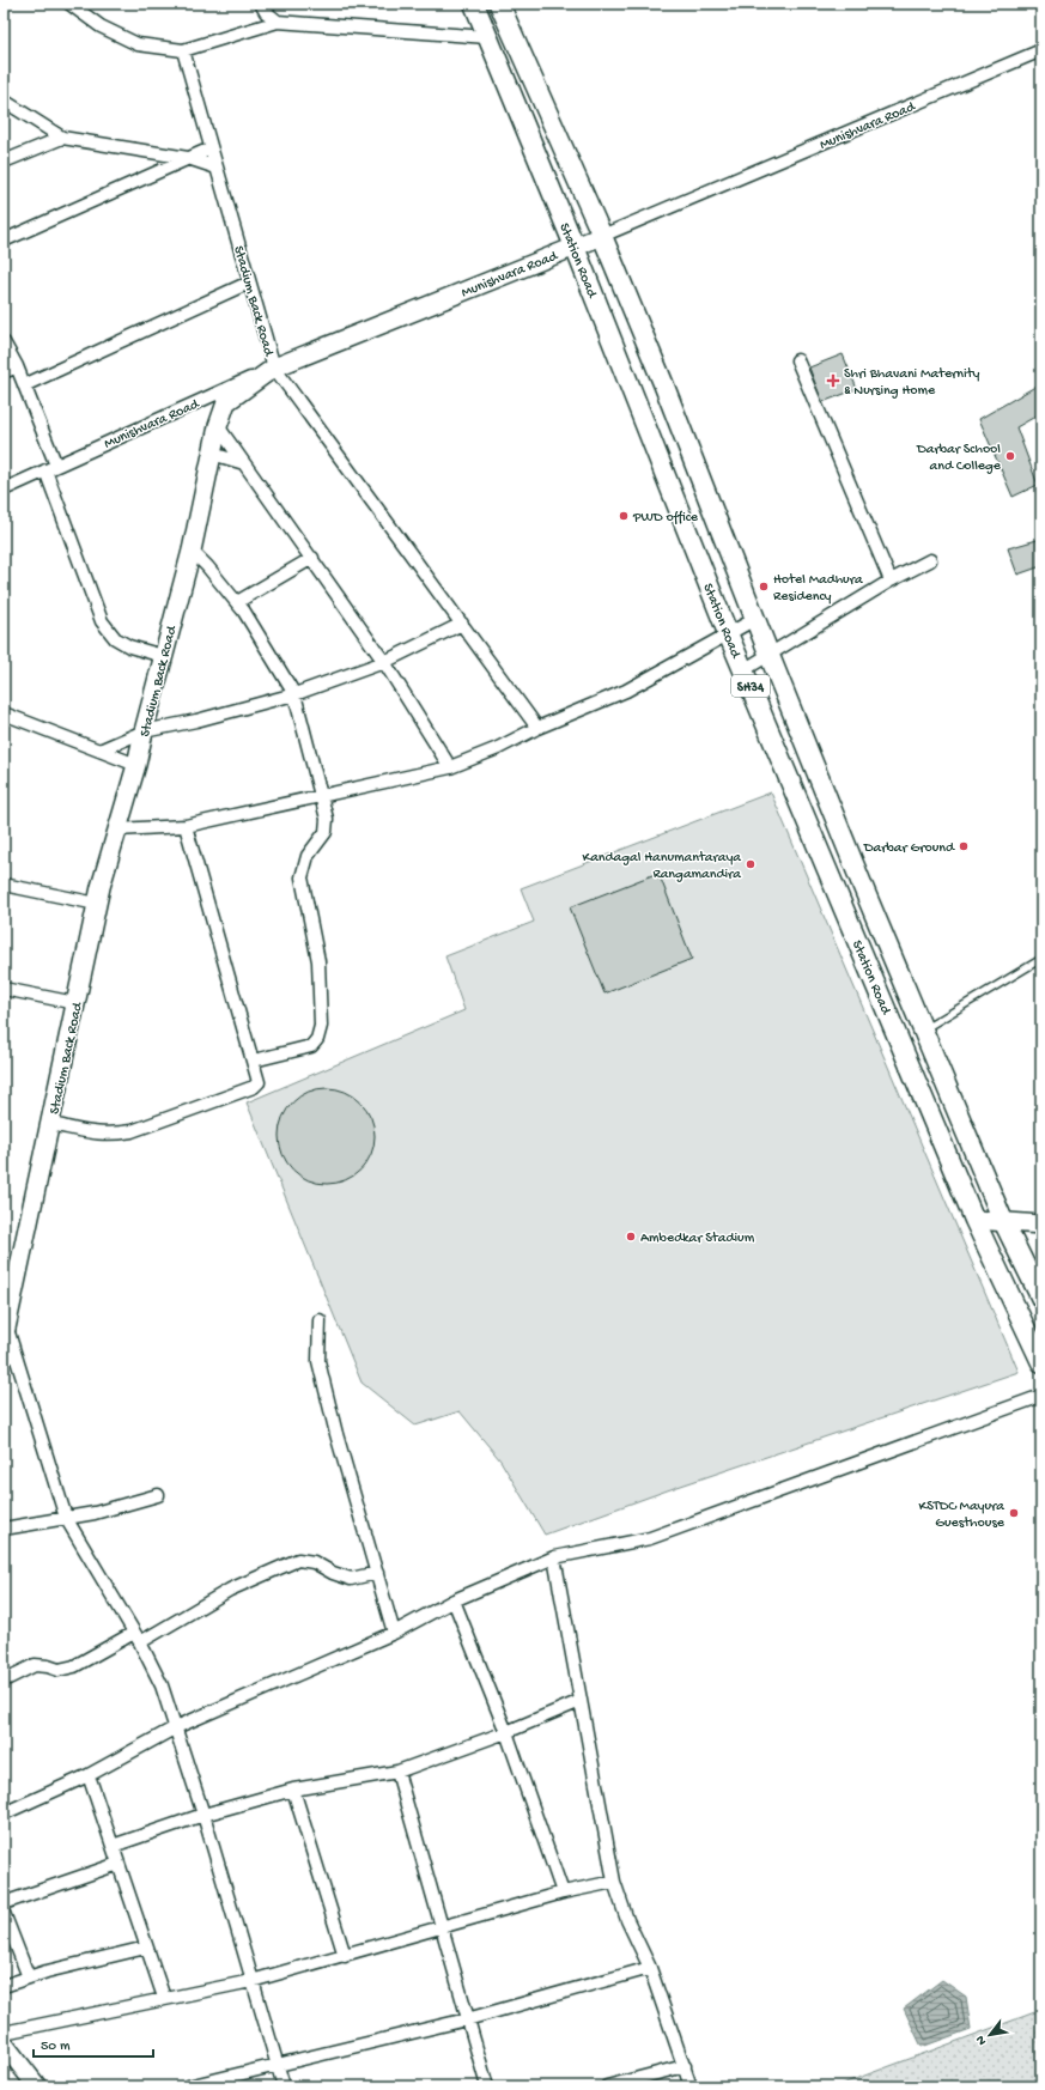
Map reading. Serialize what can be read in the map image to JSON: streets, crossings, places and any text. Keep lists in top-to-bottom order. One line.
{"streets":{"main road":["Station Road","SH34"],"street":["Munishvara Road","Stadium Back Road"]},"crossings":[["Munishvara Road","Station Road"],["Munishvara Road","Stadium Back Road"]],"places":{"health":["Shri Bhavani Maternity & Nursing Home"],"other":["Darbar School and College","PWD office","Hotel Madhura Residency","Darbar Ground","Kandagal Hanumantaraya Rangamandira","Ambedkar Stadium","KSTDC Mayura Guesthouse"]},"scale_bar":"50 m","north":"bottom left"}
